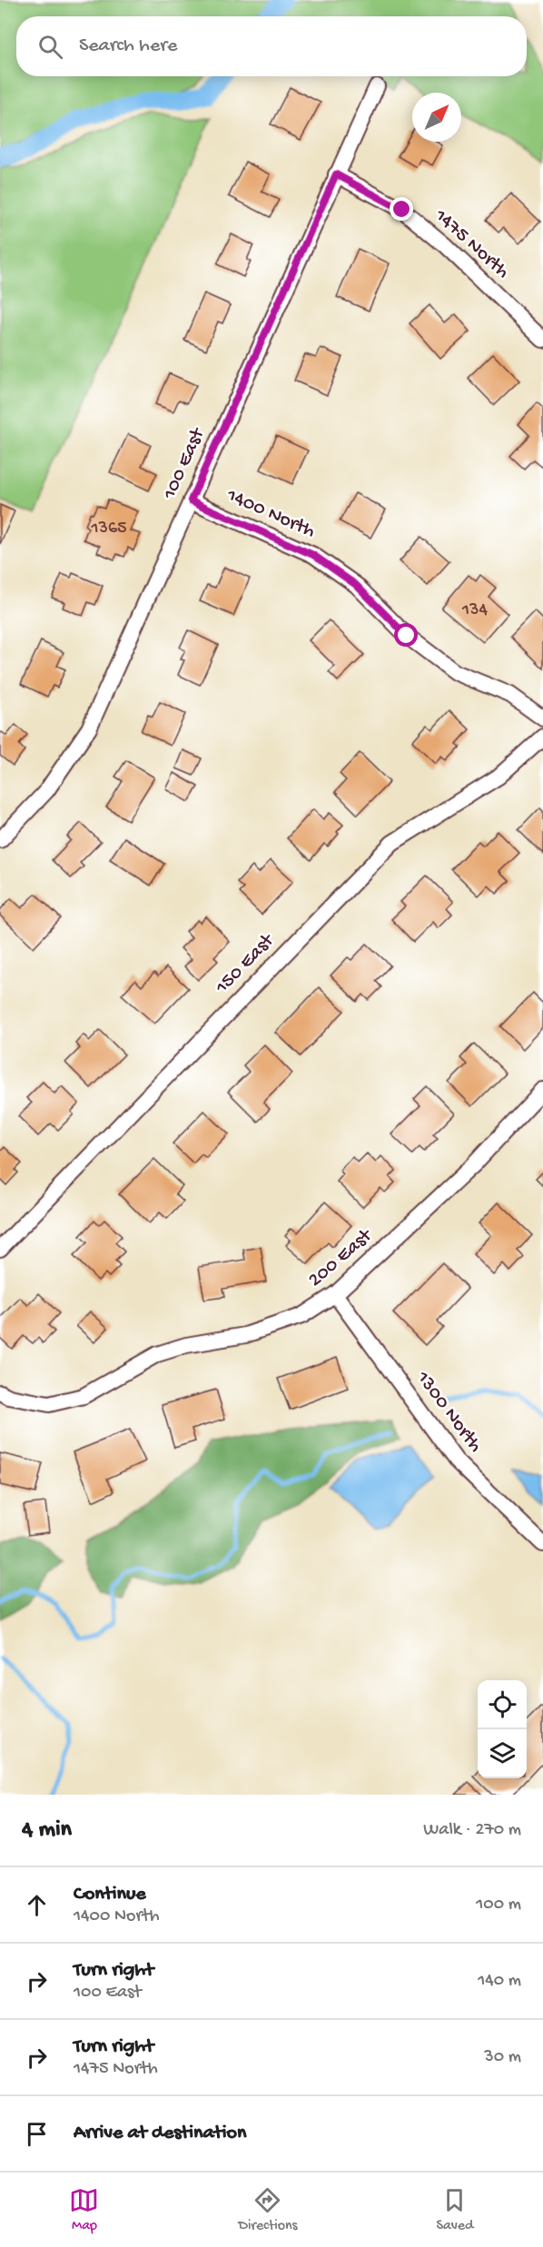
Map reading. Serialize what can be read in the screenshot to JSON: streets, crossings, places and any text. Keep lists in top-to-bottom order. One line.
{"streets":{"street":["1475 North","100 East","1400 North","150 East","200 East","1300 North"]},"crossings":[["1475 North","100 East"],["100 East","1400 North"],["200 East","1300 North"]],"house_numbers":["1365","134"],"north":"top right","page":{"search":"Search here","heading":["4 min","Walk · 270 m"],"list":[["Continue","1400 North","100 m"],["Turn right","100 East","140 m"],["Turn right","1475 North","30 m"],"Arrive at destination"],"nav":["Map","Directions","Saved"]}}
